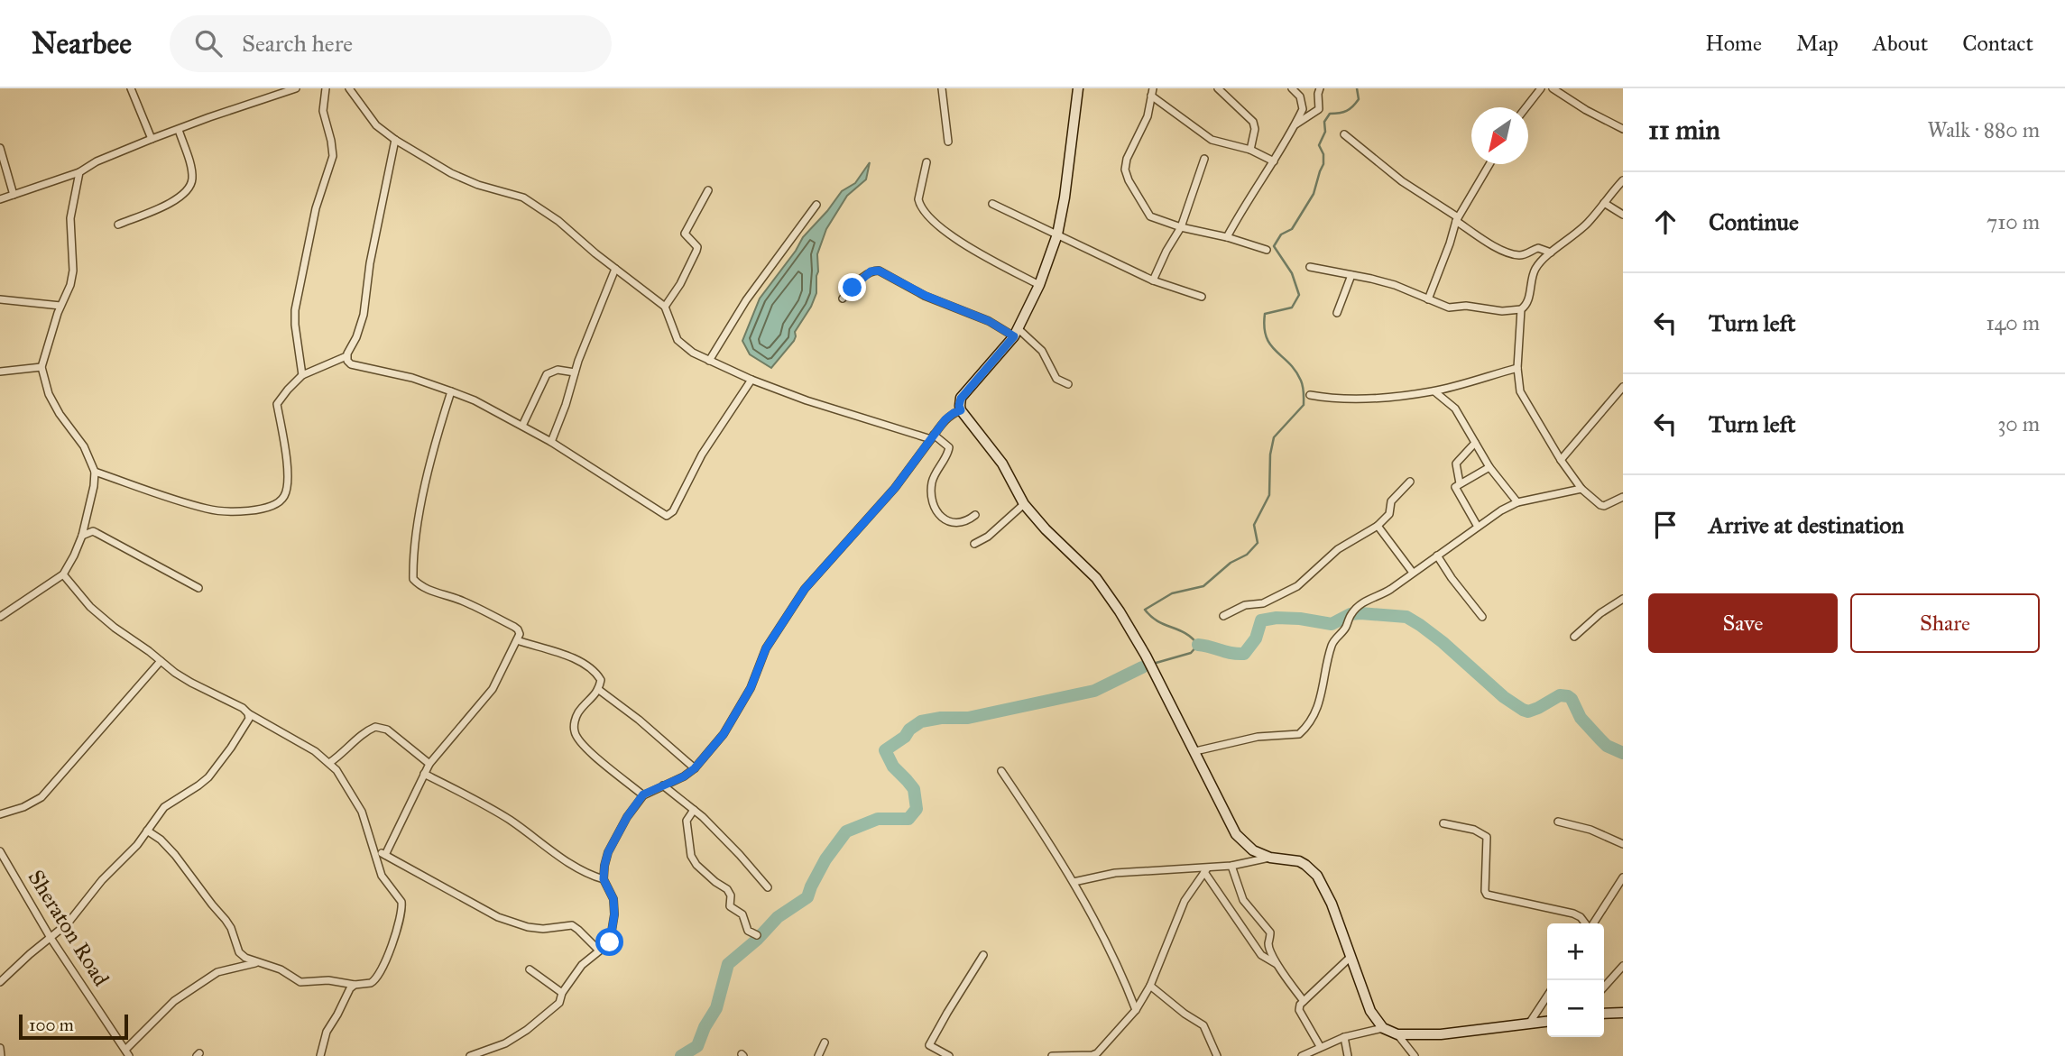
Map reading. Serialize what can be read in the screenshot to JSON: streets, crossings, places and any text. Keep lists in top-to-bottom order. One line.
{"streets":{"street":["Sheraton Road"]},"scale_bar":"100 m","north":"bottom left","page":{"header":"Nearbee","search":"Search here","nav":["Home","Map","About","Contact"],"heading":["11 min","Walk · 880 m"],"list":[["Continue","710 m"],["Turn left","140 m"],["Turn left","30 m"],"Arrive at destination"],"buttons":["Save","Share"],"map_buttons":["+","−"],"scale":"100 m"}}
